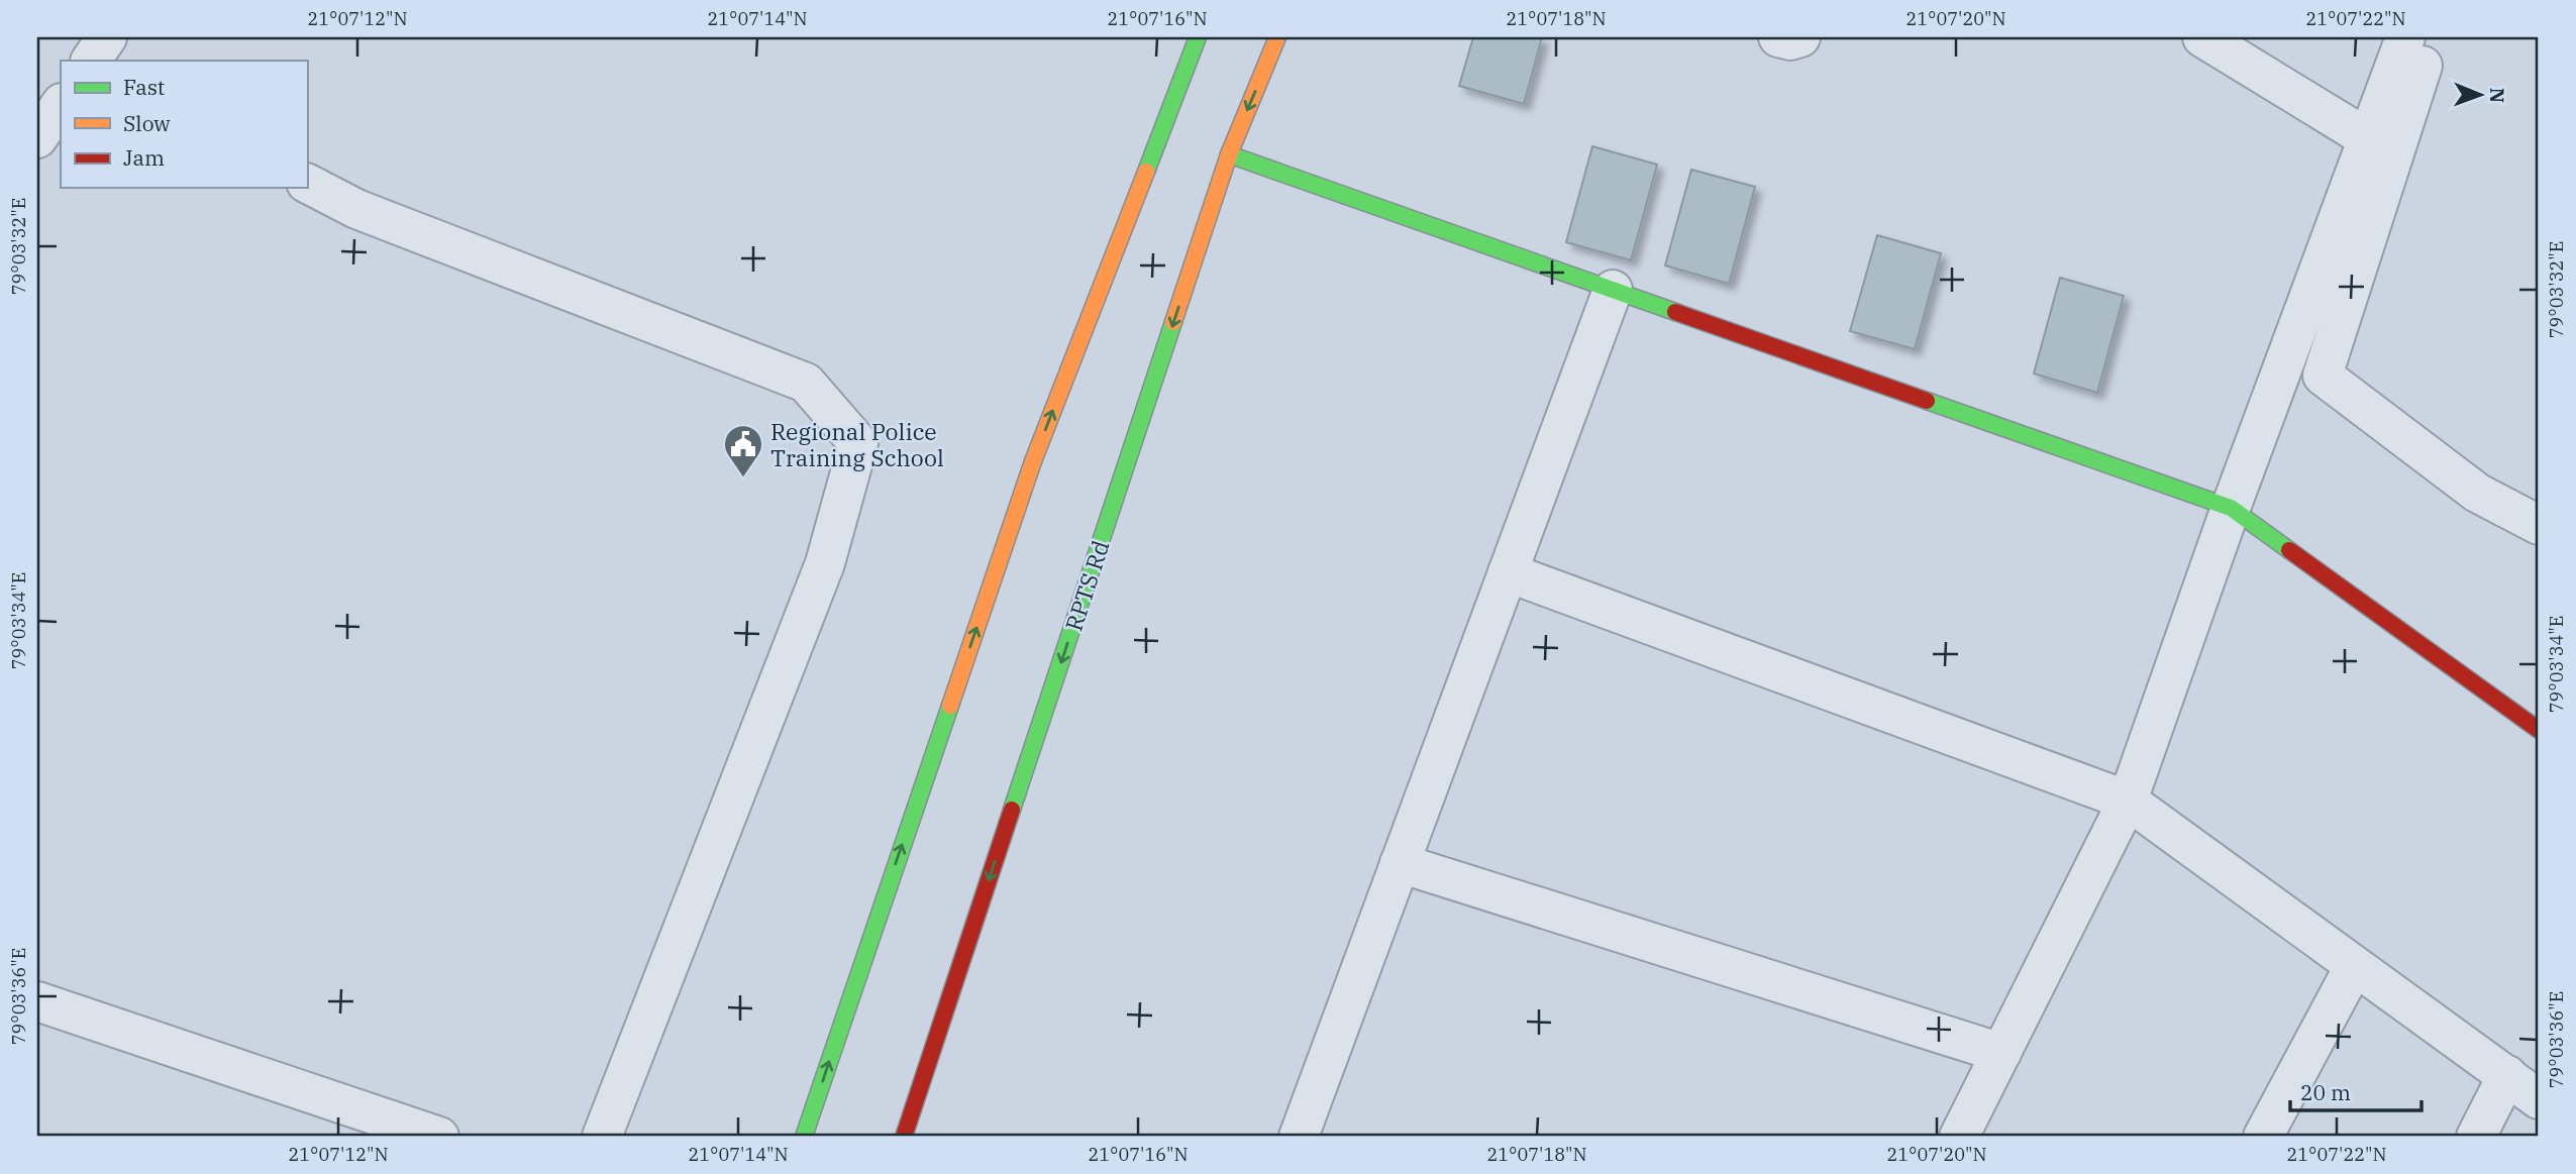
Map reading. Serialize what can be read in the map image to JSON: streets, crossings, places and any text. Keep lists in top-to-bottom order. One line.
{"streets":{"street":["RPTS Rd"]},"places":{"public building":["Regional Police Training School"]},"legend":["Fast","Slow","Jam"],"scale_bar":"20 m","north":"right","coordinates":["21°07'12\"N","21°07'14\"N","21°07'16\"N","21°07'18\"N","21°07'20\"N","21°07'22\"N","79°03'32\"E","79°03'34\"E","79°03'36\"E"]}
